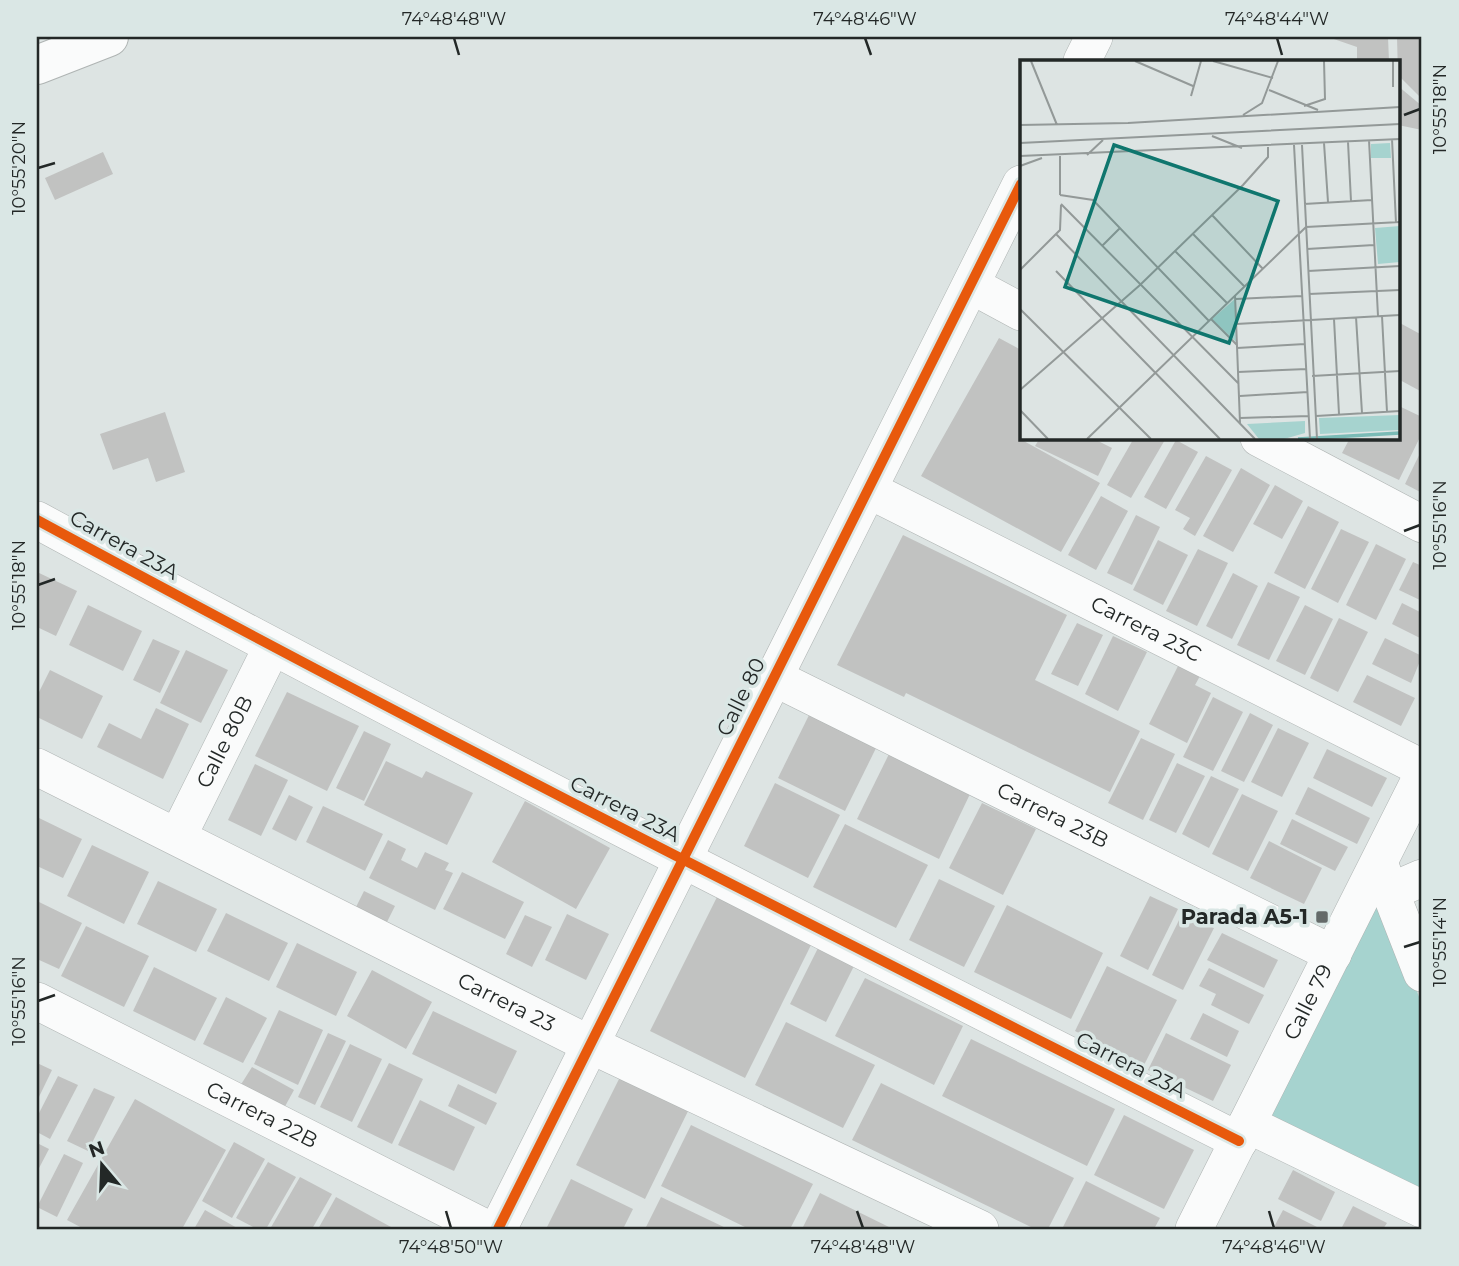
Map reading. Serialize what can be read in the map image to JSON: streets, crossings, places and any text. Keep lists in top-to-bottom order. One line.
{"streets":{"street":["Carrera 23A","Carrera 23C","Calle 80","Calle 80B","Carrera 23B","Carrera 23","Calle 79","Carrera 22B"]},"crossings":[["Carrera 23A","Calle 80"],["Carrera 23A","Calle 80B"],["Carrera 23A","Calle 79"],["Carrera 23C","Calle 80"],["Calle 80","Carrera 23B"],["Calle 80","Carrera 23"],["Calle 80B","Carrera 23"],["Carrera 23B","Calle 79"]],"places":{"transit":["Parada A5-1"]},"north":"top","coordinates":["74°48'48\"W","74°48'46\"W","74°48'44\"W","10°55'18\"N","10°55'20\"N","10°55'16\"N","10°55'14\"N","74°48'50\"W"]}
